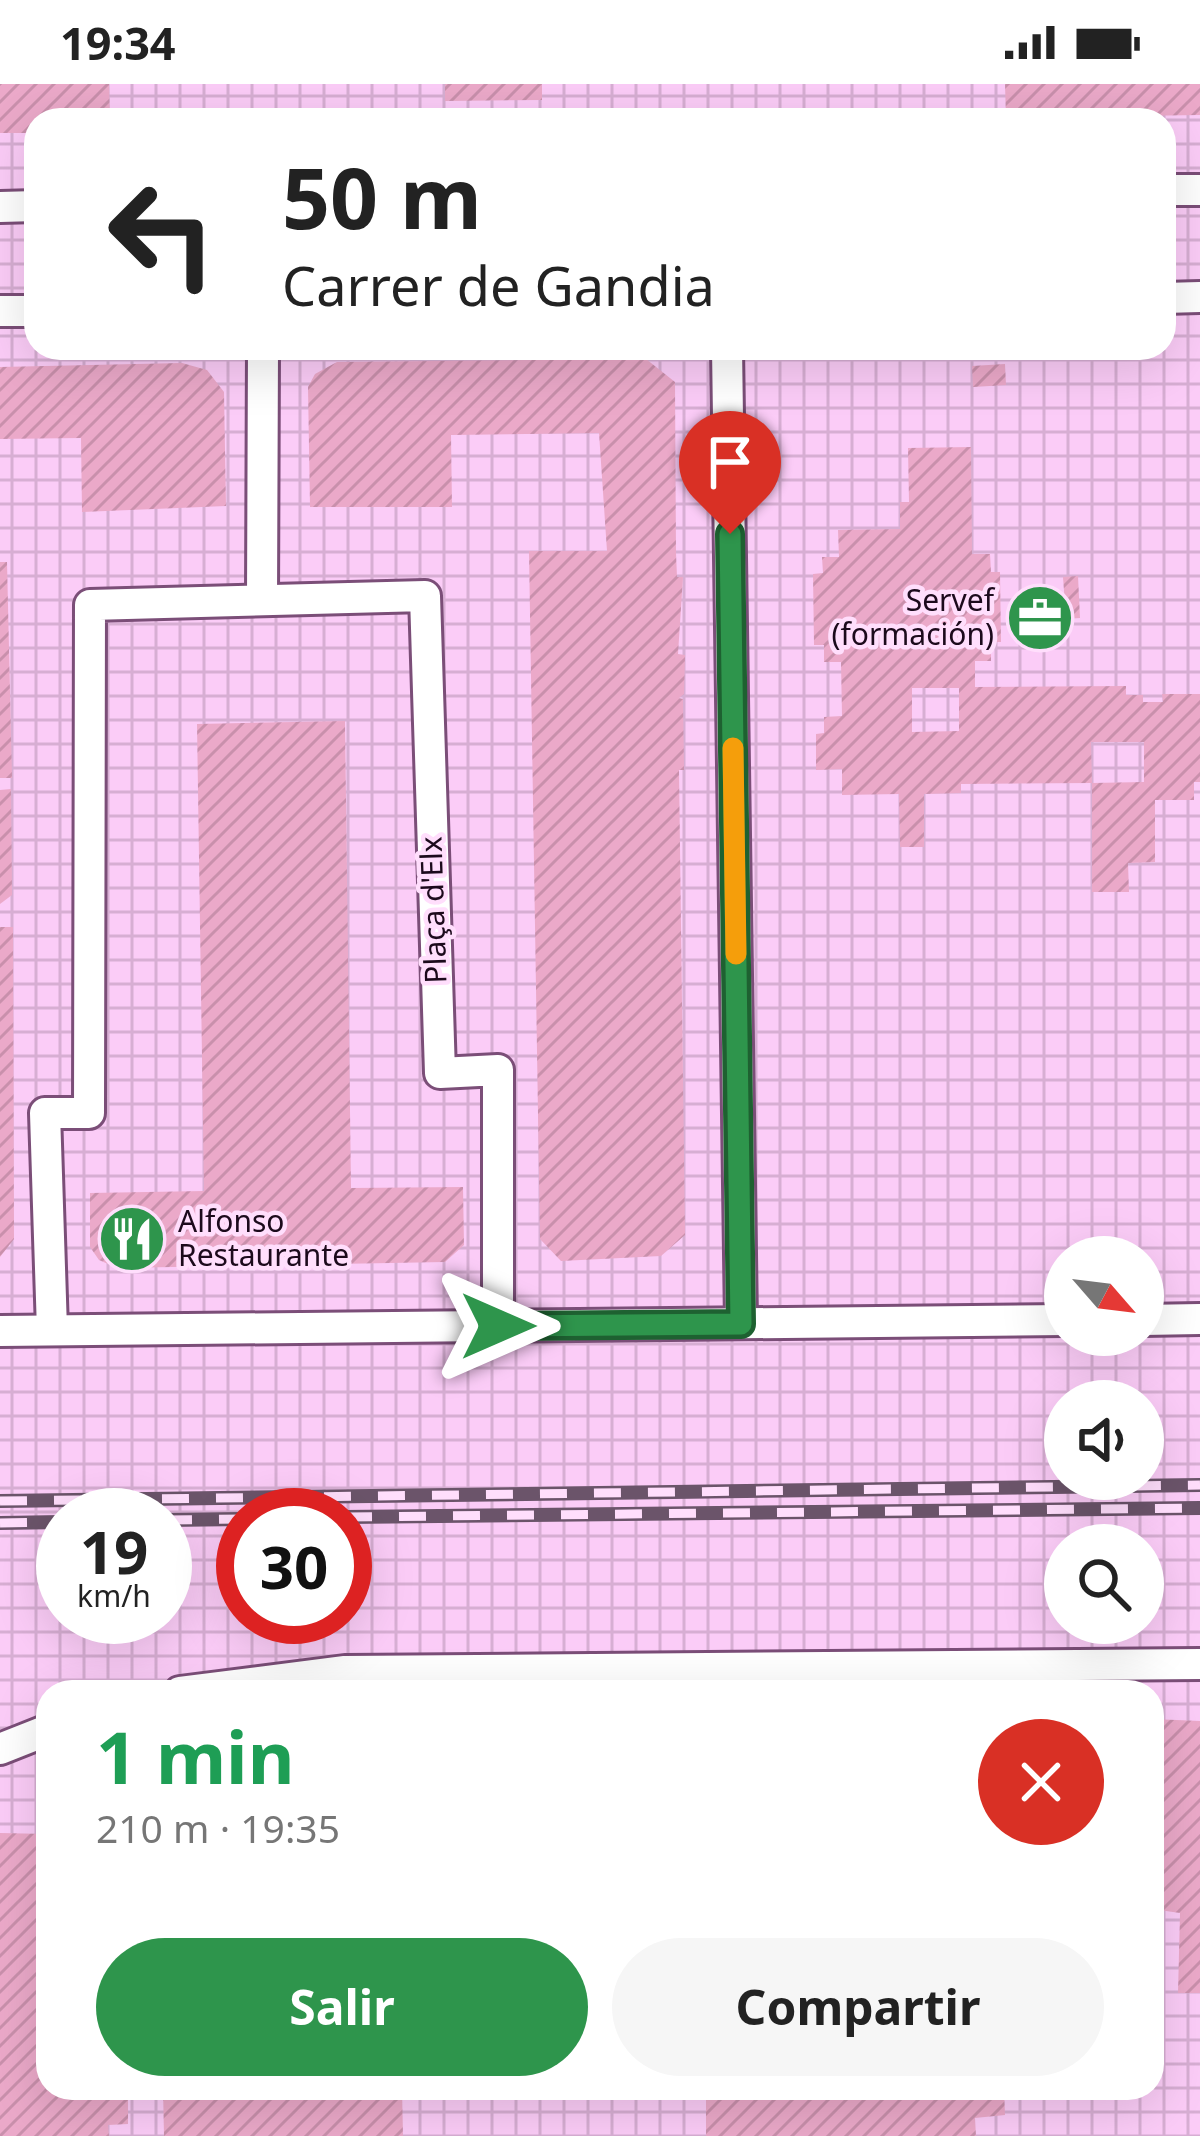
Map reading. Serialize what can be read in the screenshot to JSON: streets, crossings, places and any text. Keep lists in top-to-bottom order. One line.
{"streets":{"street":["Plaça d'Elx"]},"places":{"office":["Servef (formación)"],"restaurant":["Alfonso Restaurante"]},"north":"bottom right","page":{"status":"19:34","turn":["50 m","Carrer de Gandia"],"speed":"19 km/h","limit":"30","heading":["1 min","210 m · 19:35"],"buttons":["Salir","Compartir"]}}
